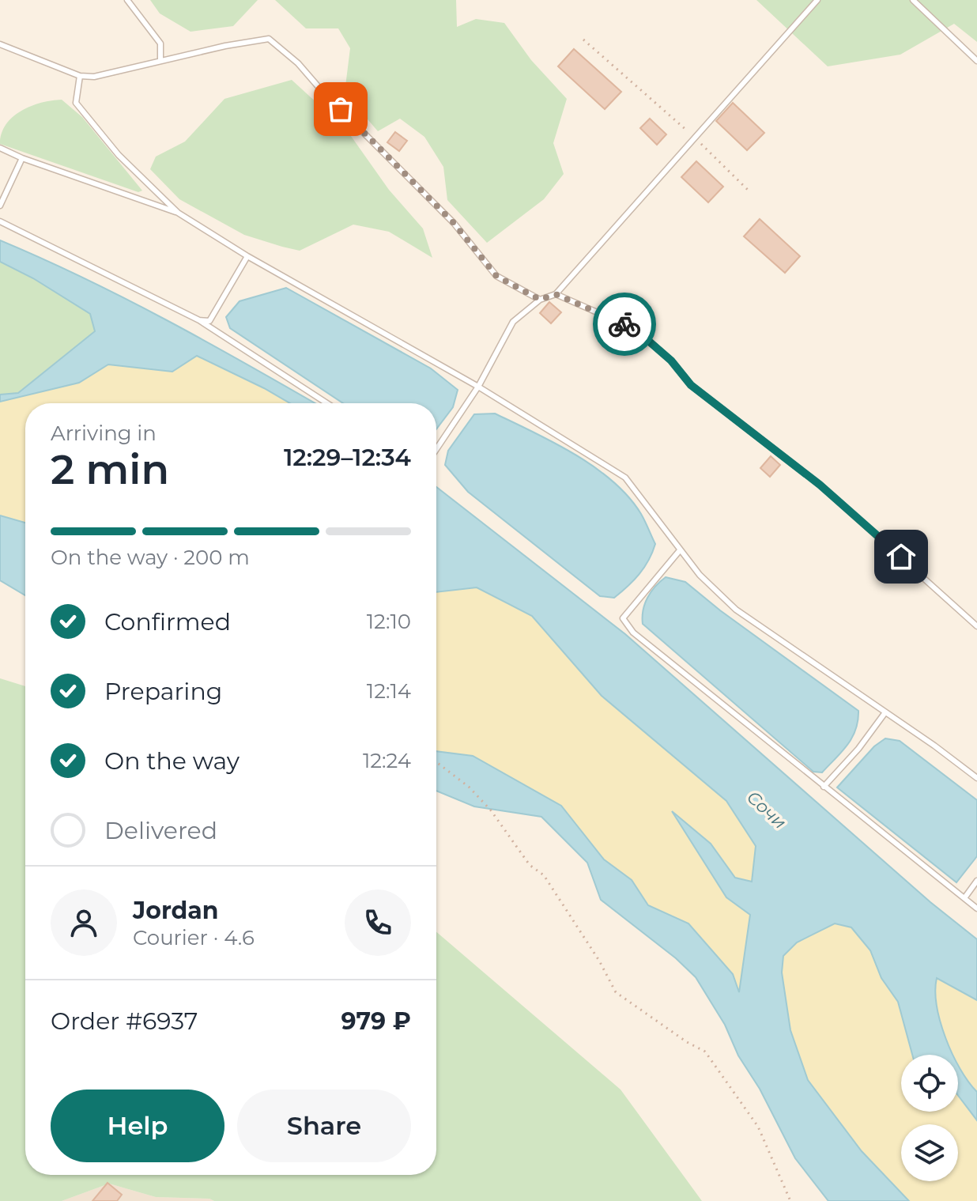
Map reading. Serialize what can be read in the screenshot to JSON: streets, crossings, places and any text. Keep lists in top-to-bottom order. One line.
{"water":["Сочи"],"page":{"heading":["2 min","Arriving in","12:29–12:34"],"panel":["Jordan","Courier · 4.6","Order #6937","979 ₽"],"bar":"On the way · 200 m","list":[["Confirmed","12:10"],["Preparing","12:14"],["On the way","12:24"],"Delivered"],"buttons":["Help","Share"]}}
